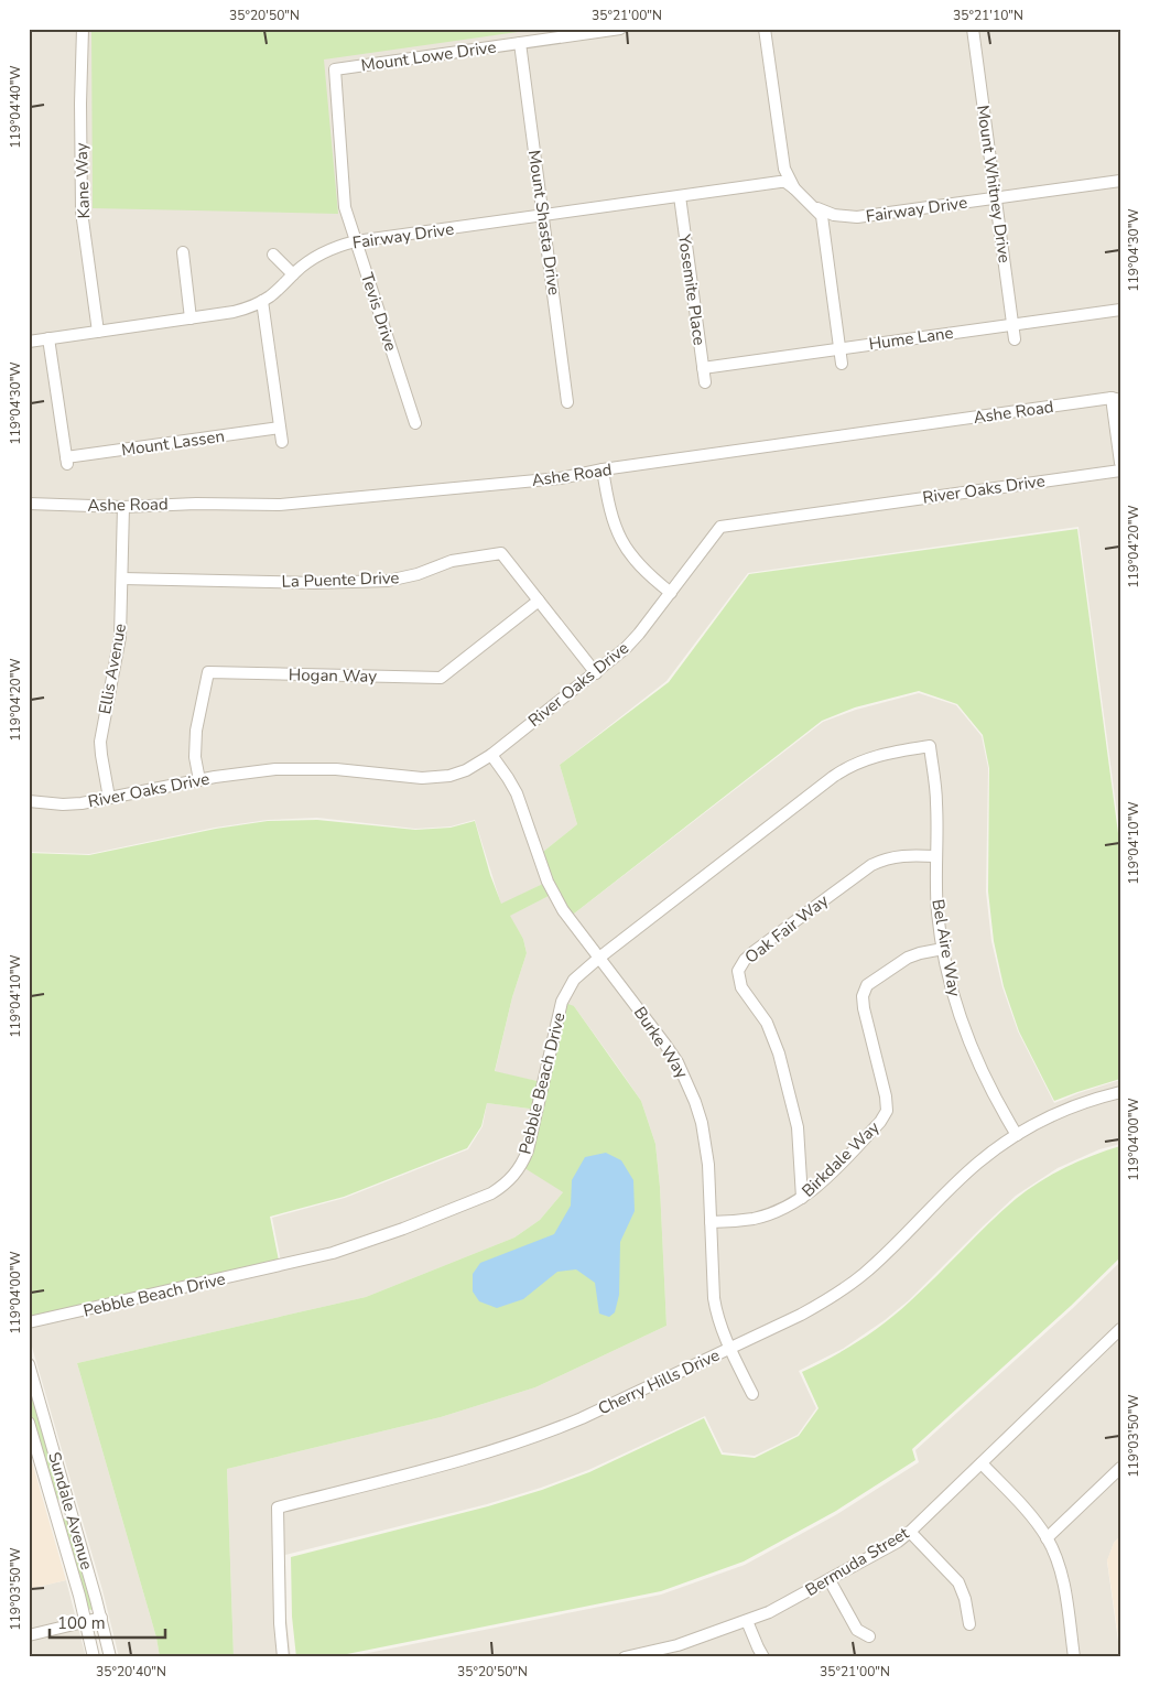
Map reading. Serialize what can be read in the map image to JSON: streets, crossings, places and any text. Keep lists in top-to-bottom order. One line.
{"streets":{"street":["Mount Lowe Drive","Kane Way","Mount Whitney Drive","Fairway Drive","Mount Shasta Drive","Yosemite Place","Tevis Drive","Hume Lane","Ashe Road","Mount Lassen","River Oaks Drive","La Puente Drive","Ellis Avenue","Hogan Way","Oak Fair Way","Bel Aire Way","Burke Way","Pebble Beach Drive","Birkdale Way","Cherry Hills Drive","Sundale Avenue","Bermuda Street"]},"crossings":[["Mount Lowe Drive","Mount Shasta Drive"],["Mount Lowe Drive","Tevis Drive"],["Kane Way","Fairway Drive"],["Mount Whitney Drive","Fairway Drive"],["Mount Whitney Drive","Hume Lane"],["Fairway Drive","Mount Shasta Drive"],["Fairway Drive","Yosemite Place"],["Fairway Drive","Tevis Drive"],["Fairway Drive","Mount Lassen"],["Yosemite Place","Hume Lane"],["Ashe Road","Ellis Avenue"],["River Oaks Drive","La Puente Drive"],["River Oaks Drive","Ellis Avenue"],["River Oaks Drive","Hogan Way"],["River Oaks Drive","Burke Way"],["La Puente Drive","Ellis Avenue"],["La Puente Drive","Hogan Way"],["Oak Fair Way","Bel Aire Way"],["Oak Fair Way","Birkdale Way"],["Bel Aire Way","Pebble Beach Drive"],["Bel Aire Way","Birkdale Way"],["Bel Aire Way","Cherry Hills Drive"],["Burke Way","Pebble Beach Drive"],["Burke Way","Birkdale Way"],["Burke Way","Cherry Hills Drive"]],"scale_bar":"100 m","coordinates":["35°20'50\"N","35°21'00\"N","35°21'10\"N","119°04'40\"W","119°04'30\"W","119°04'20\"W","119°04'10\"W","119°04'00\"W","119°03'50\"W","35°20'40\"N"]}
